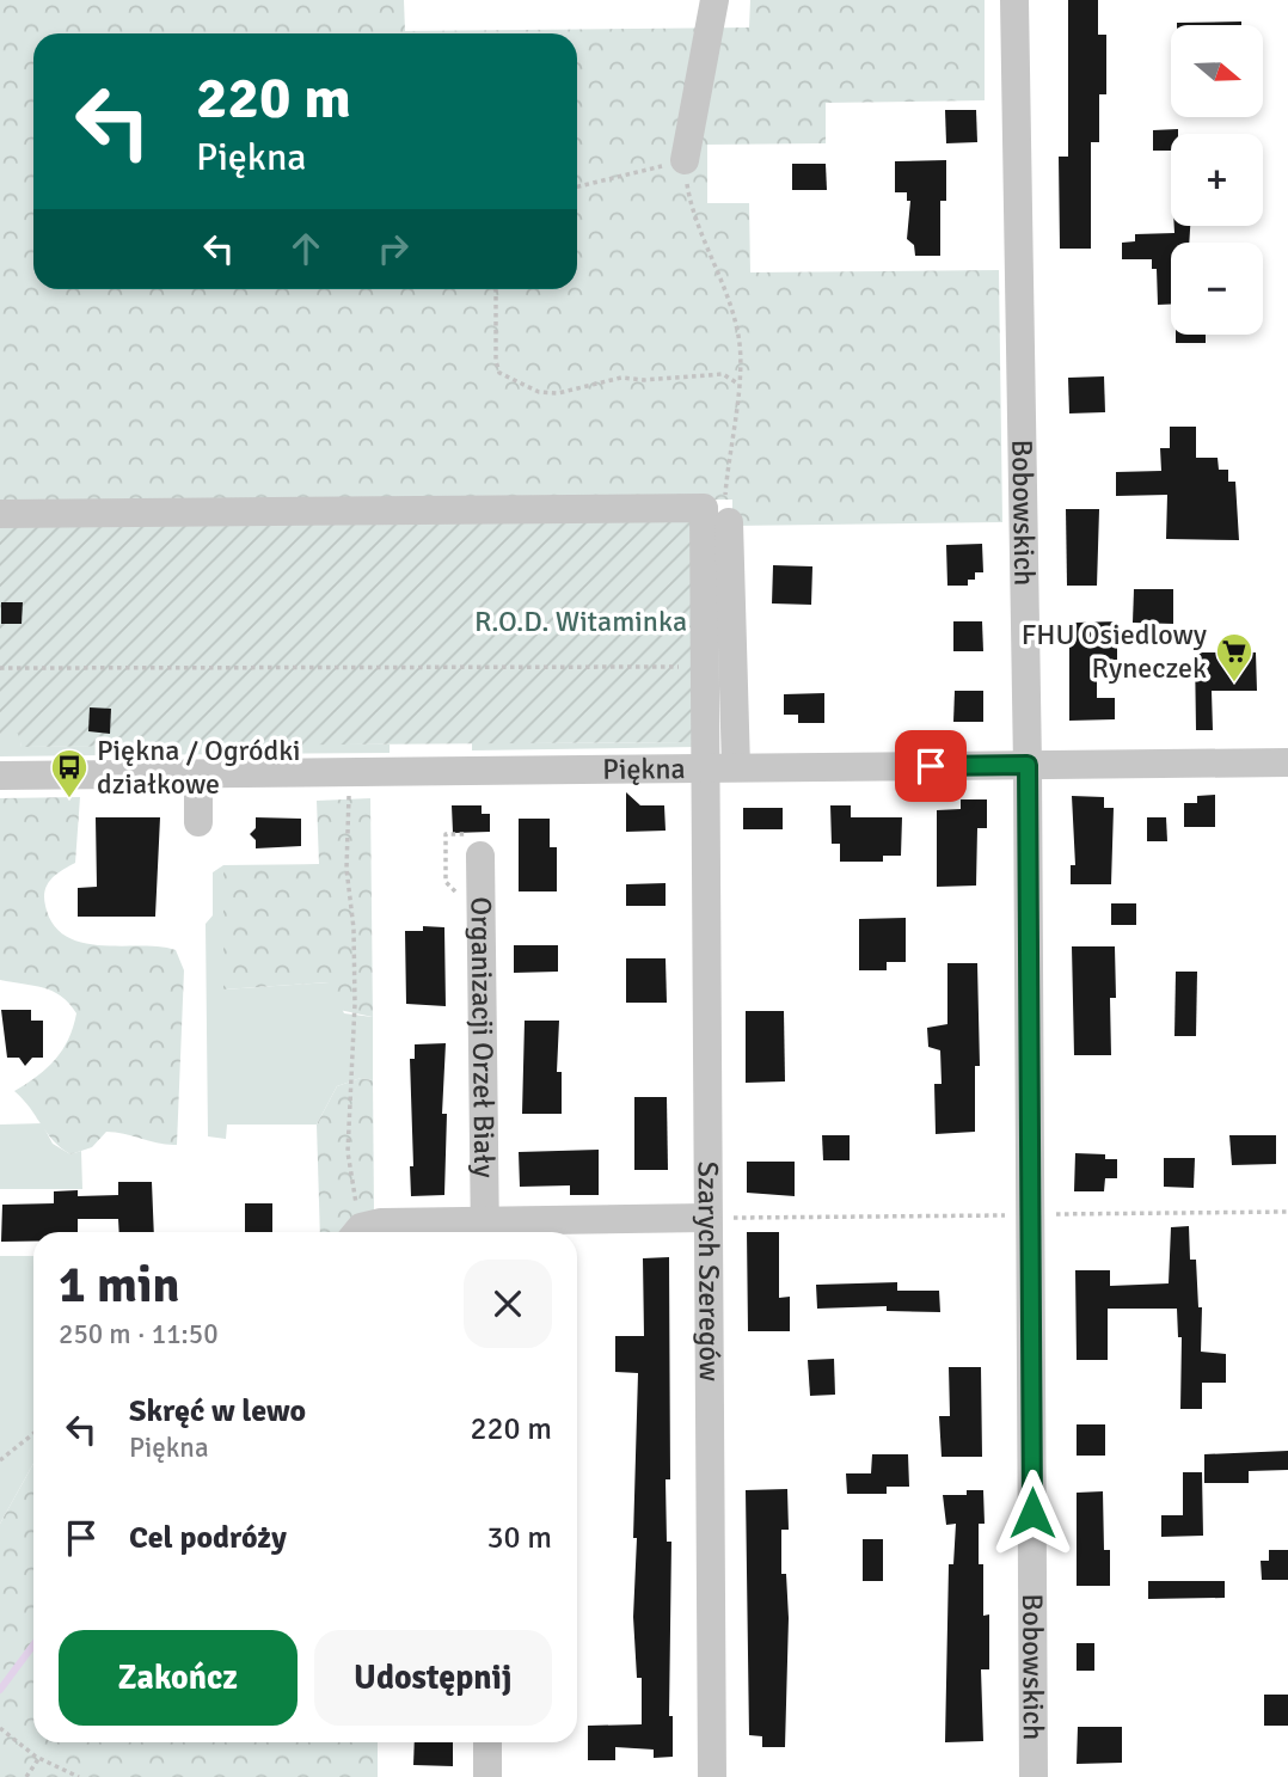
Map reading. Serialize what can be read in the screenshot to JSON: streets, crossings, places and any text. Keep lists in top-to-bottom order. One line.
{"streets":{"street":["Bobowskich","Piękna","Organizacji Orzeł Biały","Szarych Szeregów"]},"crossings":[["Bobowskich","Piękna"],["Piękna","Szarych Szeregów"],["Organizacji Orzeł Biały","Szarych Szeregów"]],"parks":["R.O.D. Witaminka"],"places":{"supermarket":["FHU Osiedlowy Ryneczek"],"bus stop":["Piękna / Ogródki działkowe"]},"north":"right","page":{"map_buttons":["+","−"],"turn":["220 m","Piękna"],"heading":["1 min","250 m · 11:50"],"list":[{"name":"Skręć w lewo","note":"Piękna","value":"220 m"},{"name":"Cel podróży","value":"30 m"}],"buttons":["Zakończ","Udostępnij"]}}
